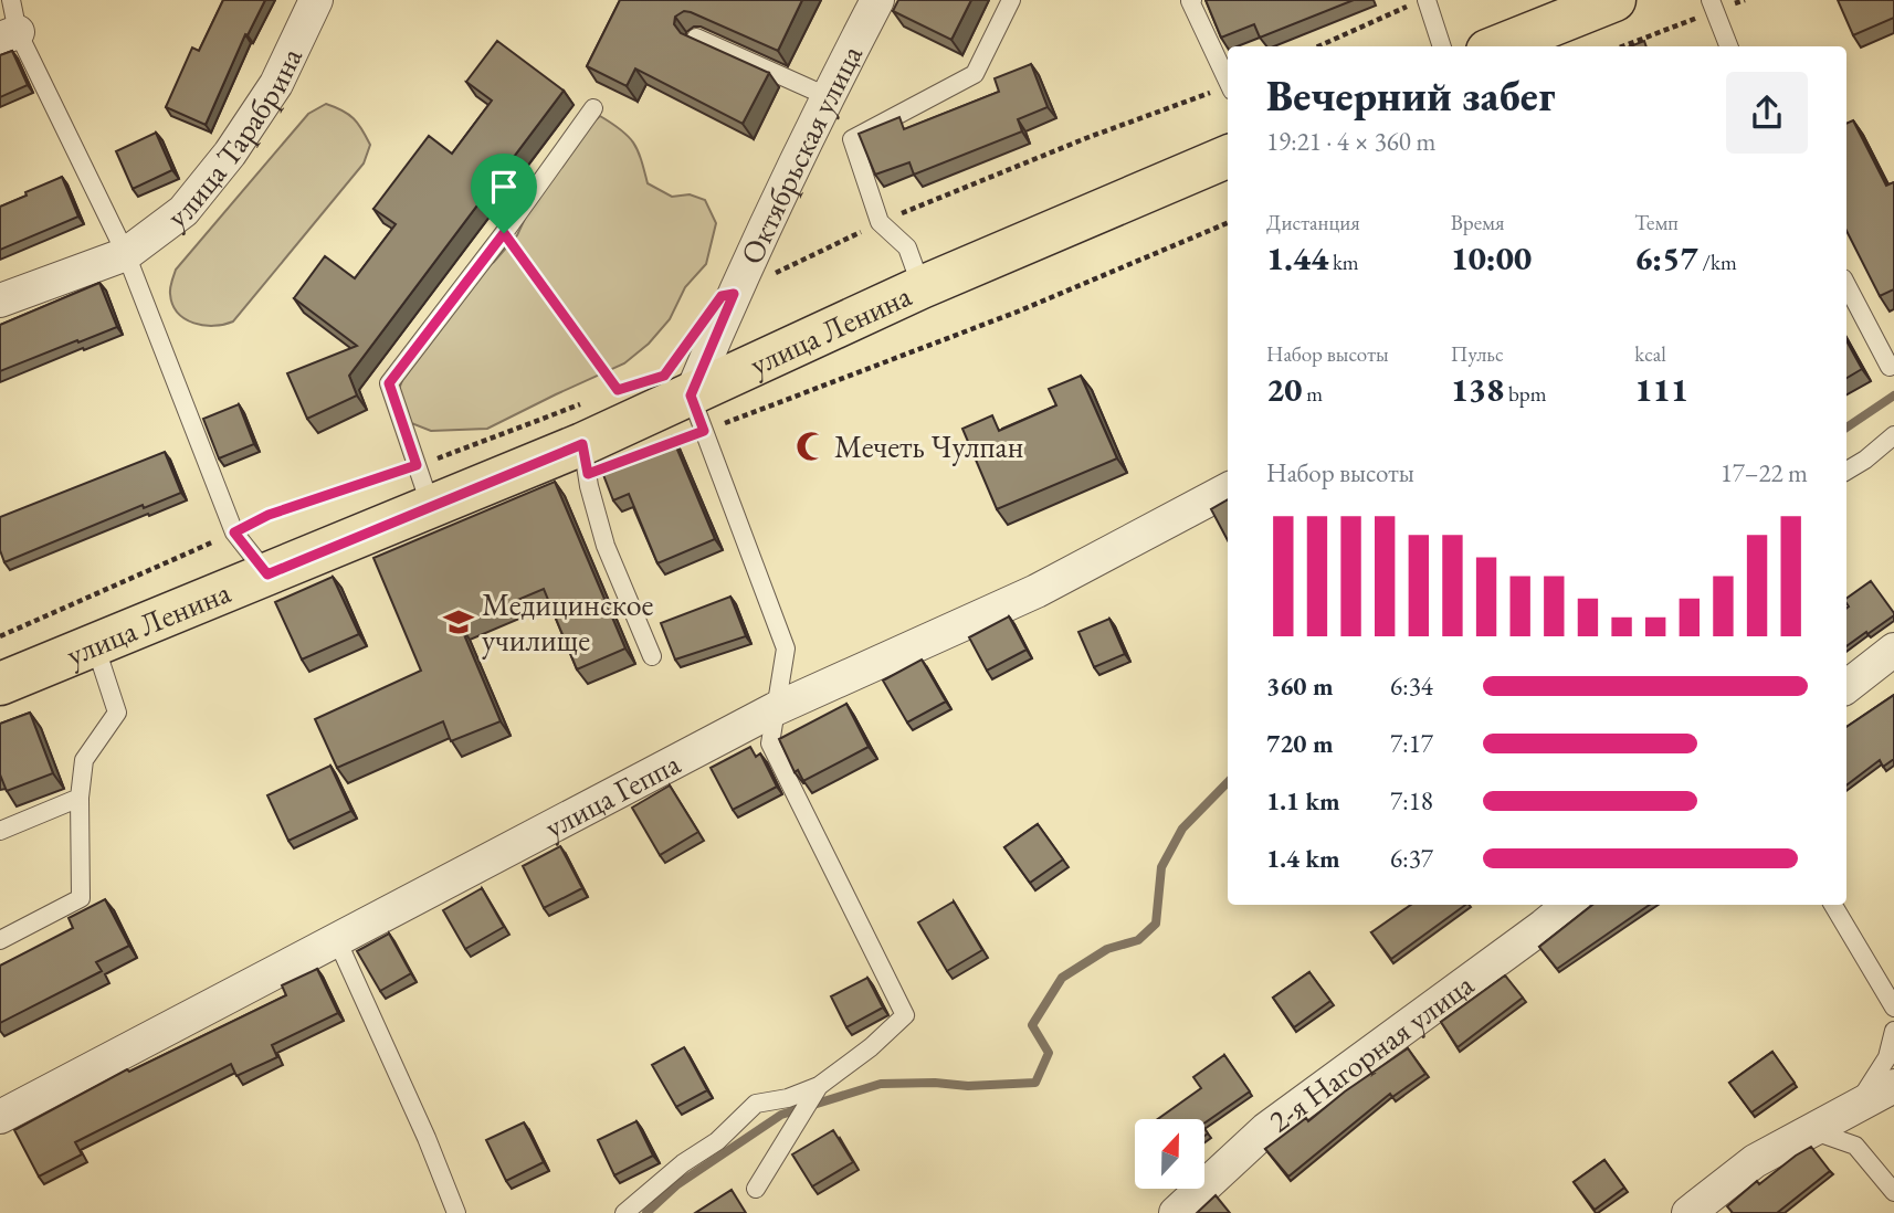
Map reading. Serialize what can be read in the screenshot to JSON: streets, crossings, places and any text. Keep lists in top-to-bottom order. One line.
{"streets":{"main road":["улица Ленина"],"street":["улица Тарабрина","Октябрьская улица","улица Геппа","2-я Нагорная улица"]},"crossings":[["Октябрьская улица","улица Ленина"]],"places":{"mosque":["Мечеть Чулпан"],"school or university":["Медицинское училище"]},"north":"top","page":{"heading":["Вечерний забег","19:21 · 4 × 360 m"],"stats":[["Дистанция","1.44 km"],["Время","10:00"],["Темп","6:57 /km"],["Набор высоты","20 m"],["Пульс","138 bpm"],["kcal","111"]],"chart":["Набор высоты","17–22 m"],"list":[{"name":"360 m","note":"6:34"},{"name":"720 m","note":"7:17"},{"name":"1.1 km","note":"7:18"},{"name":"1.4 km","note":"6:37"}]}}
